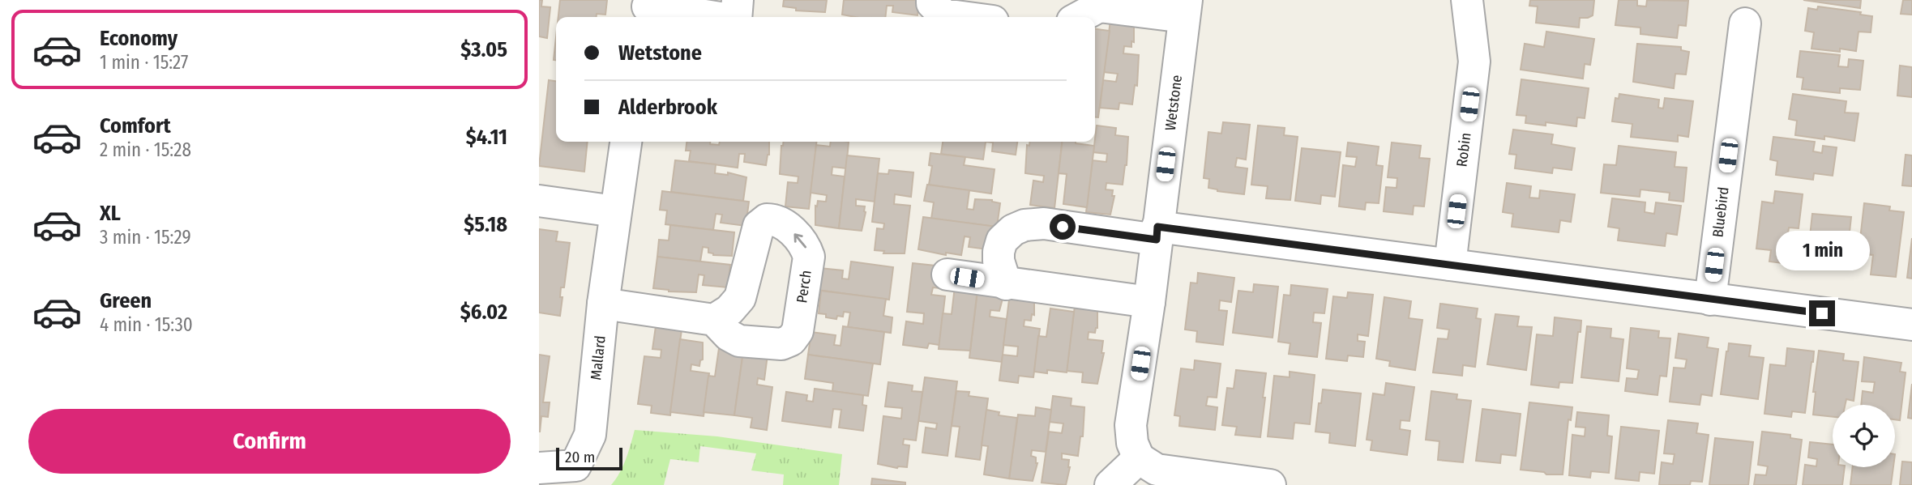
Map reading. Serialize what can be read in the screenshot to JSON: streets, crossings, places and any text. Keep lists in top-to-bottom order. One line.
{"streets":{"street":["Wetstone","Robin","Bluebird","Perch","Mallard"]},"scale_bar":"20 m","page":{"list":[{"name":"Economy","note":"1 min · 15:27","value":"$3.05"},{"name":"Comfort","note":"2 min · 15:28","value":"$4.11"},{"name":"XL","note":"3 min · 15:29","value":"$5.18"},{"name":"Green","note":"4 min · 15:30","value":"$6.02"}],"banner":["Wetstone","Alderbrook"],"bubble":"1 min","buttons":"Confirm","scale":"20 m"}}
